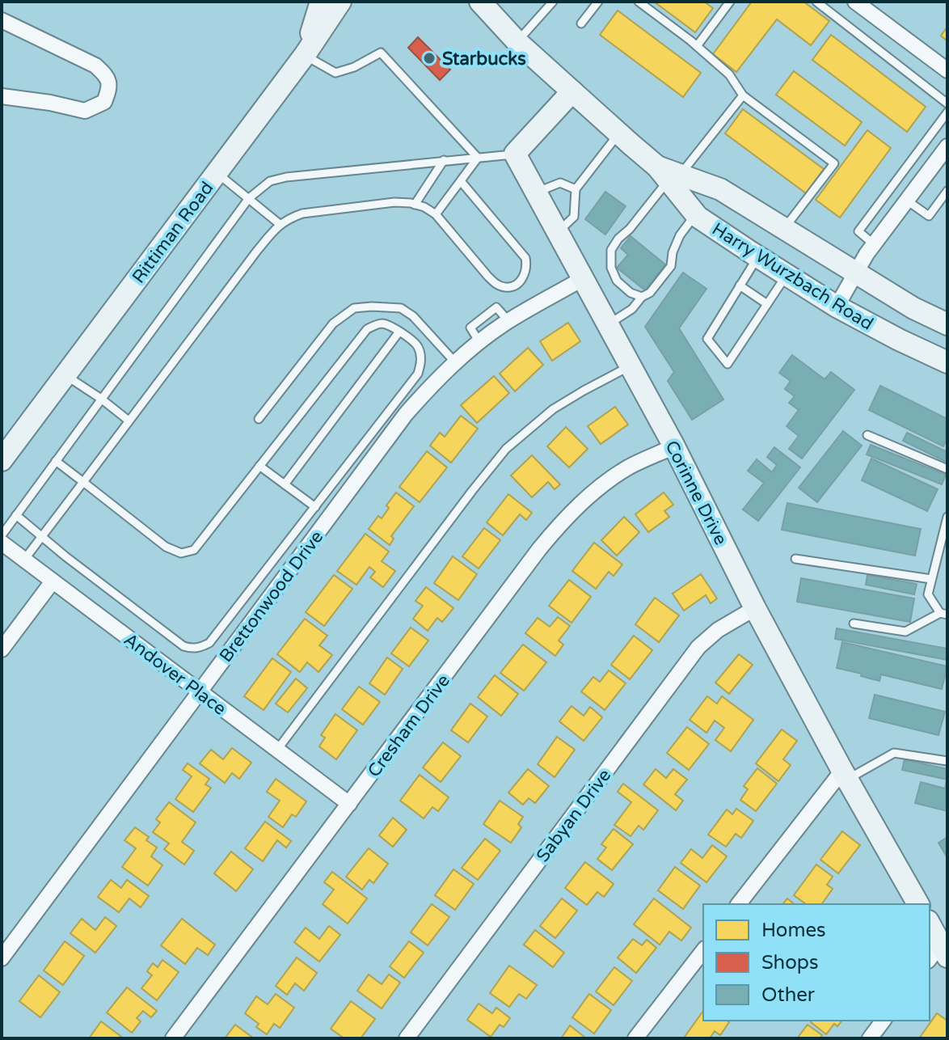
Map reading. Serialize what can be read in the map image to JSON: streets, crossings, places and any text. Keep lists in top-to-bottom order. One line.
{"streets":{"main road":["Rittiman Road","Harry Wurzbach Road","Corinne Drive"],"street":["Brettonwood Drive","Andover Place","Cresham Drive","Sabyan Drive"]},"crossings":[["Corinne Drive","Brettonwood Drive"],["Corinne Drive","Cresham Drive"],["Corinne Drive","Sabyan Drive"],["Brettonwood Drive","Andover Place"],["Andover Place","Cresham Drive"]],"places":["Starbucks"],"legend":["Homes","Shops","Other"]}
